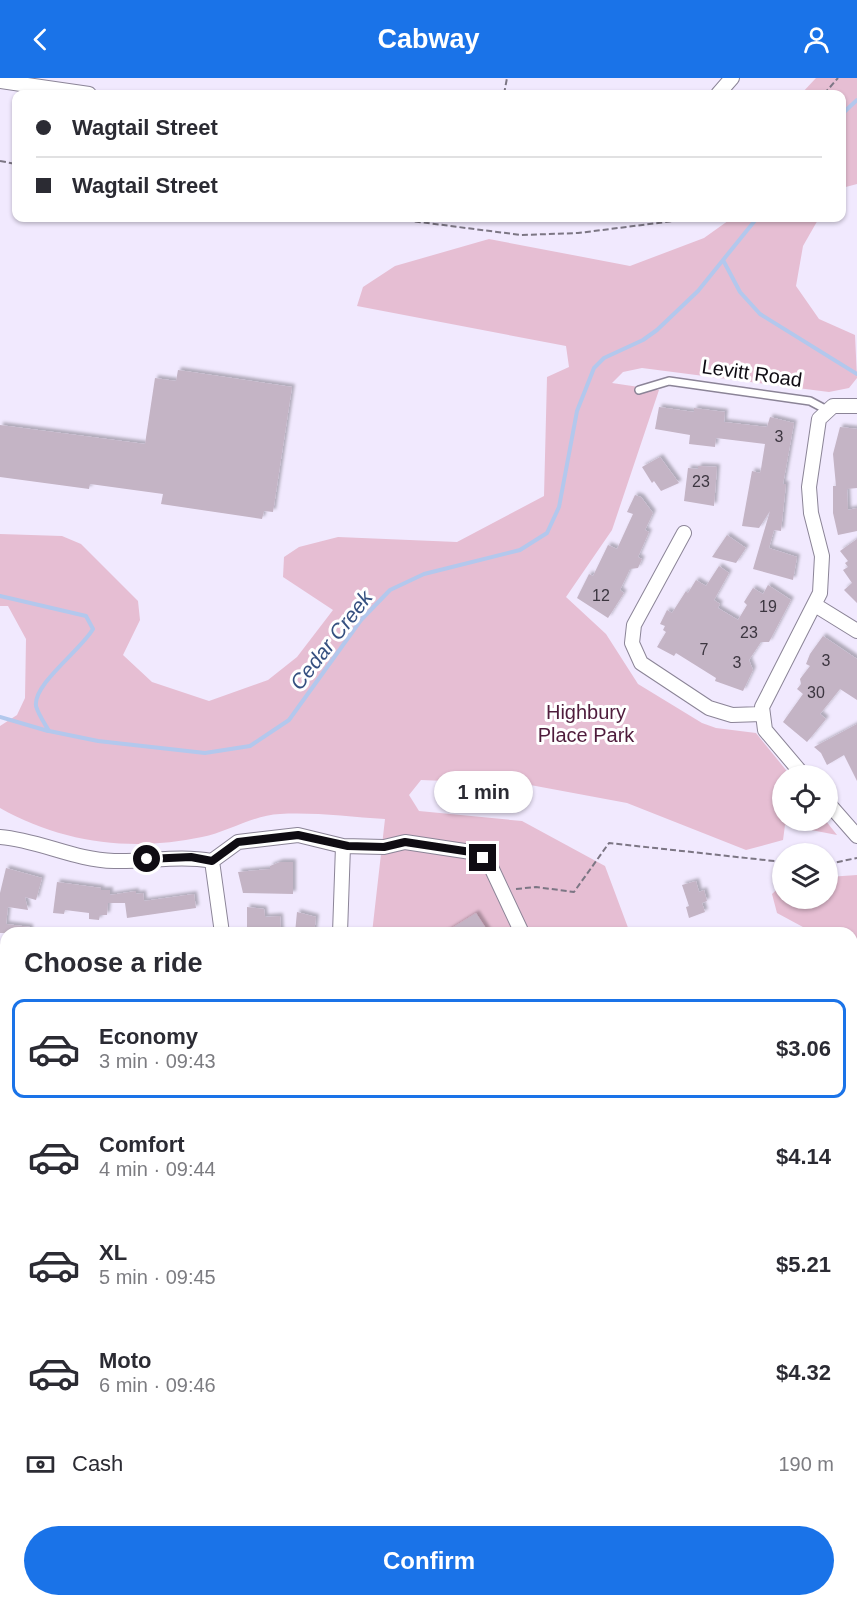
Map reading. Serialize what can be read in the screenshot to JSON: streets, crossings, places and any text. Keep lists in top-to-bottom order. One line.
{"streets":{"street":["Levitt Road"]},"water":["Cedar Creek"],"parks":["Highbury Place Park"],"house_numbers":["3","23","12","19","23","7","3","3","30"],"page":{"header":"Cabway","banner":["Wagtail Street","Wagtail Street"],"bubble":"1 min","heading":"Choose a ride","list":[{"name":"Economy","note":"3 min · 09:43","value":"$3.06"},{"name":"Comfort","note":"4 min · 09:44","value":"$4.14"},{"name":"XL","note":"5 min · 09:45","value":"$5.21"},{"name":"Moto","note":"6 min · 09:46","value":"$4.32"}],"pay":["Cash","190 m"],"buttons":"Confirm"}}
